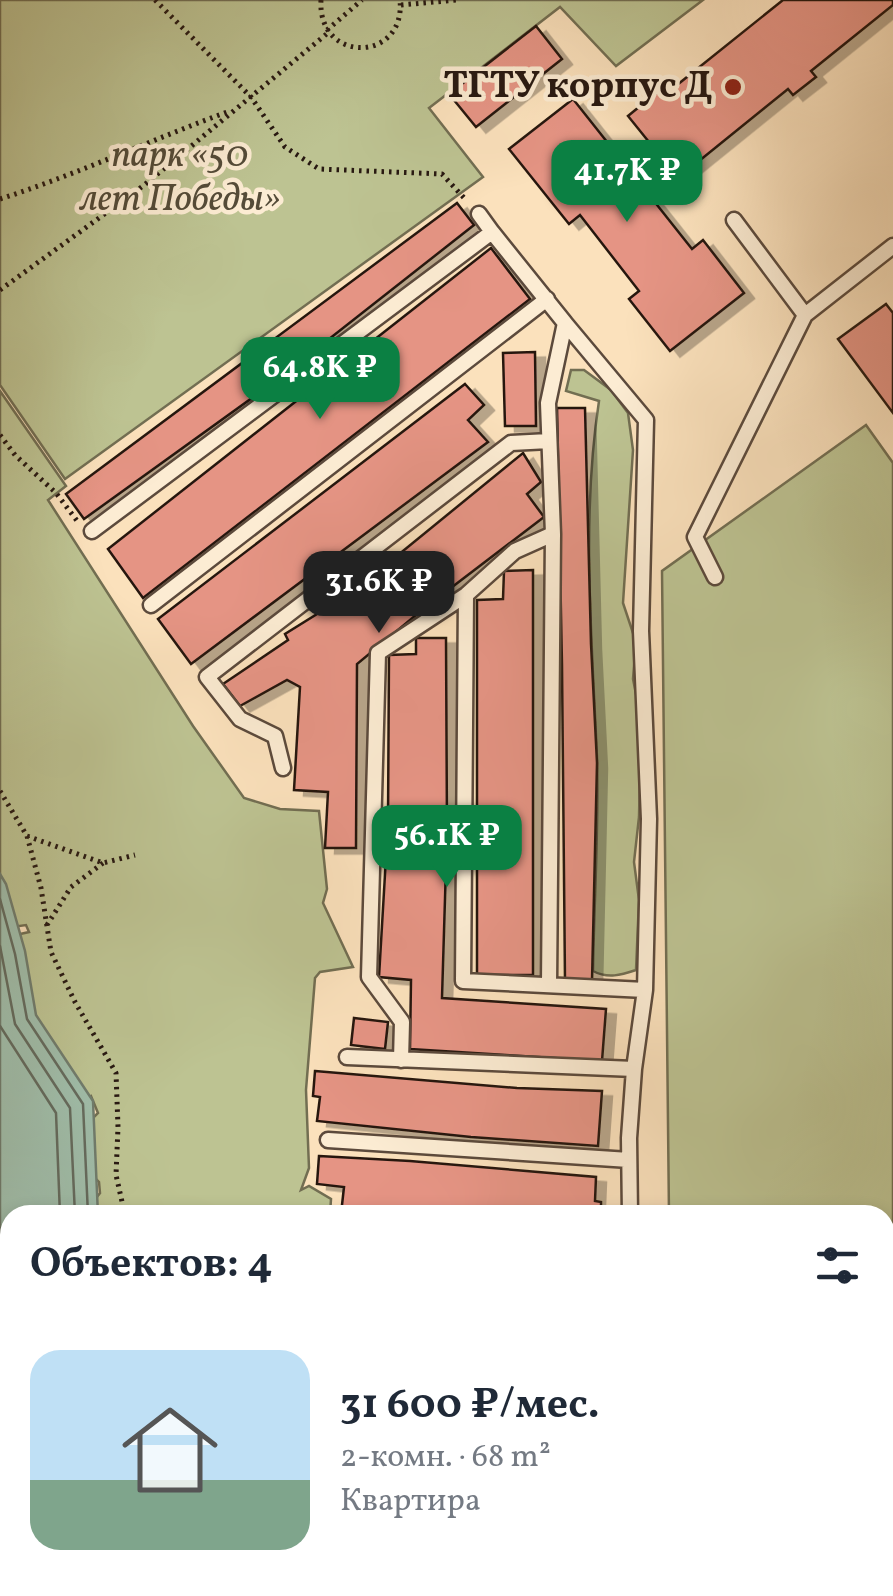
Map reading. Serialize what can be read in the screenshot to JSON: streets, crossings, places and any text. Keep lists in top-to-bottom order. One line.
{"parks":["парк «50 лет Победы»"],"places":["ТГТУ корпус Д"],"page":{"price":["41.7K ₽","64.8K ₽","31.6K ₽","56.1K ₽"],"heading":"Объектов: 4","list":[{"name":"31 600 ₽/мес.","note":"2-комн. · 68 m² · Квартира"}]}}
